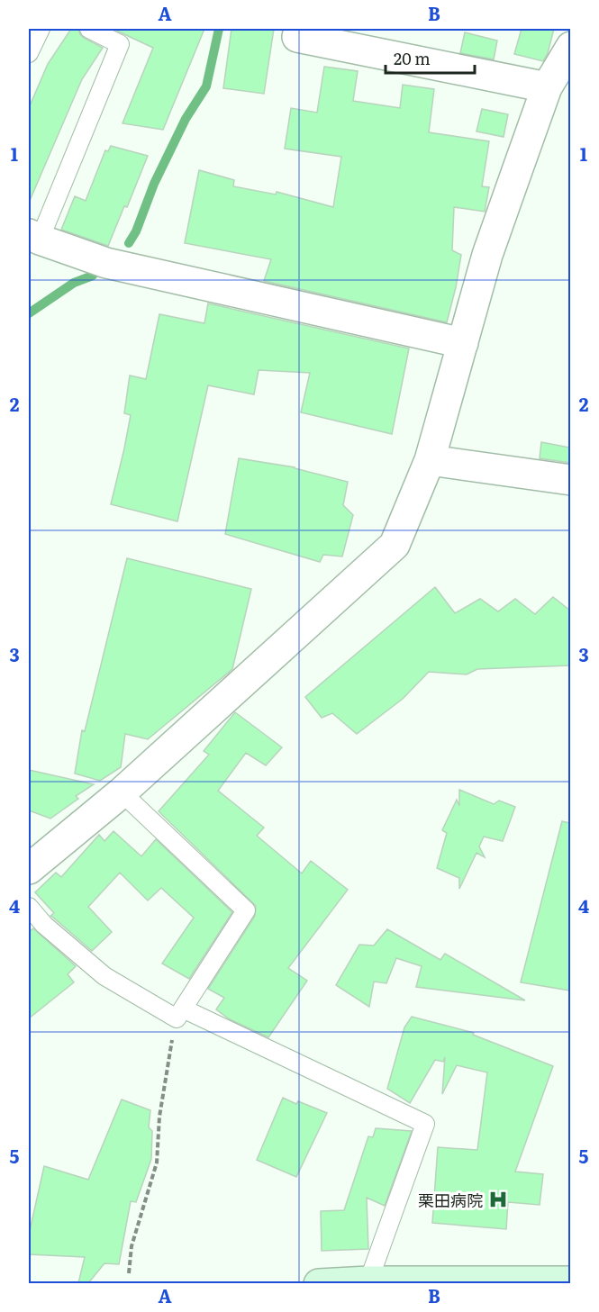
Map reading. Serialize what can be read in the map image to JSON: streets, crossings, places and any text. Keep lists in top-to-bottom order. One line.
{"places":{"hospital":["栗田病院"]},"scale_bar":"20 m","grid":{"columns":["A","B"],"rows":["1","2","3","4","5"]}}
